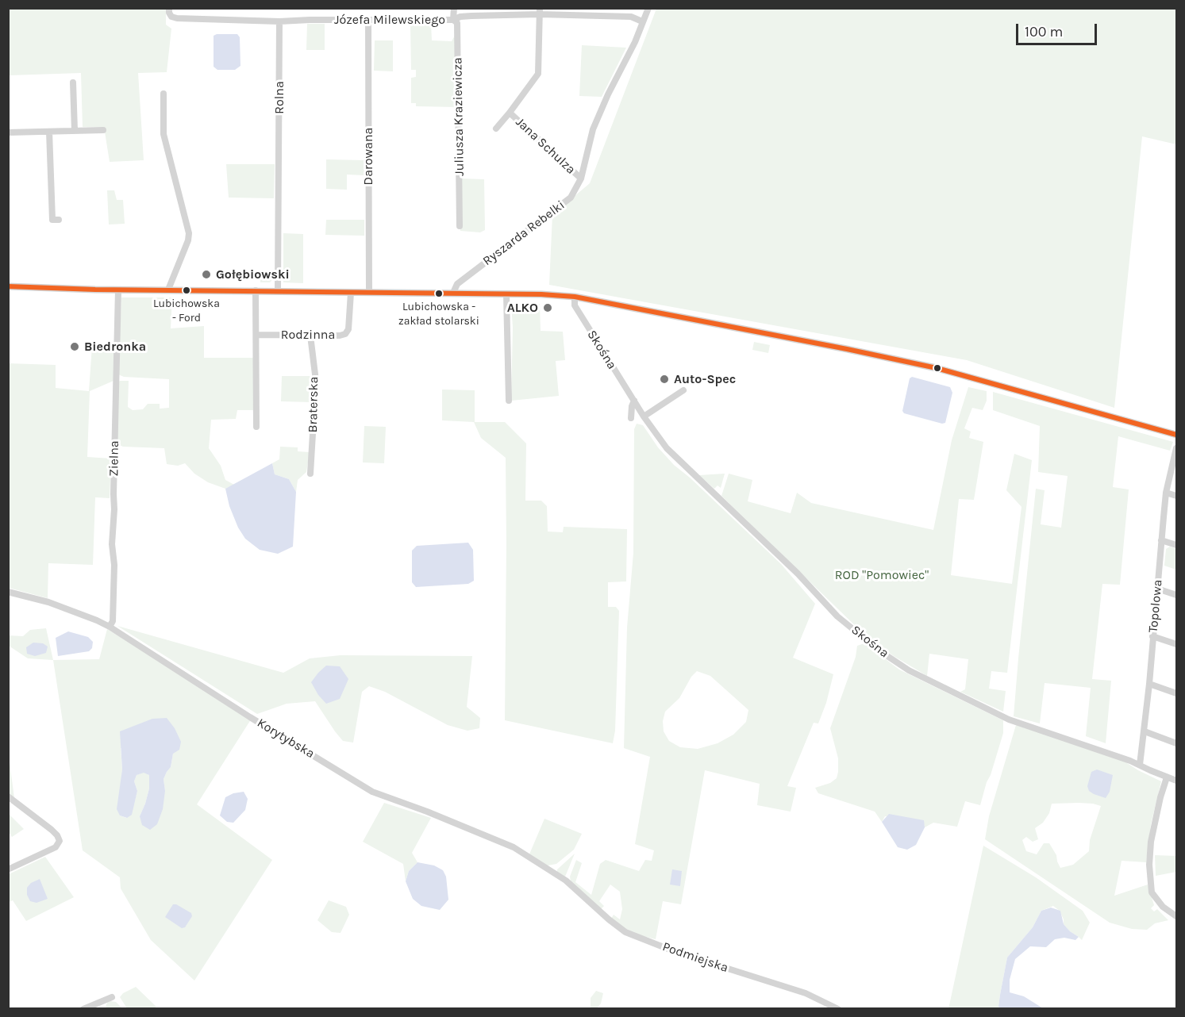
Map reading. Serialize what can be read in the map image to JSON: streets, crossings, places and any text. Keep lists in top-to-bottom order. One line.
{"streets":{"street":["Józefa Milewskiego","Rolna","Juliusza Kraziewicza","Jana Schulza","Darowana","Ryszarda Rebelki","Rodzinna","Skośna","Braterska","Zielna","Topolowa","Korytybska","Podmiejska"]},"crossings":[["Józefa Milewskiego","Rolna"],["Józefa Milewskiego","Juliusza Kraziewicza"],["Józefa Milewskiego","Jana Schulza"],["Józefa Milewskiego","Darowana"],["Józefa Milewskiego","Ryszarda Rebelki"],["Jana Schulza","Ryszarda Rebelki"],["Rodzinna","Braterska"],["Skośna","Topolowa"],["Zielna","Korytybska"],["Korytybska","Podmiejska"]],"parks":["ROD \"Pomowiec\""],"places":["Gołębiowski","Lubichowska - Ford","Lubichowska - zakład stolarski","ALKO","Biedronka","Auto-Spec"],"scale_bar":"100 m"}
